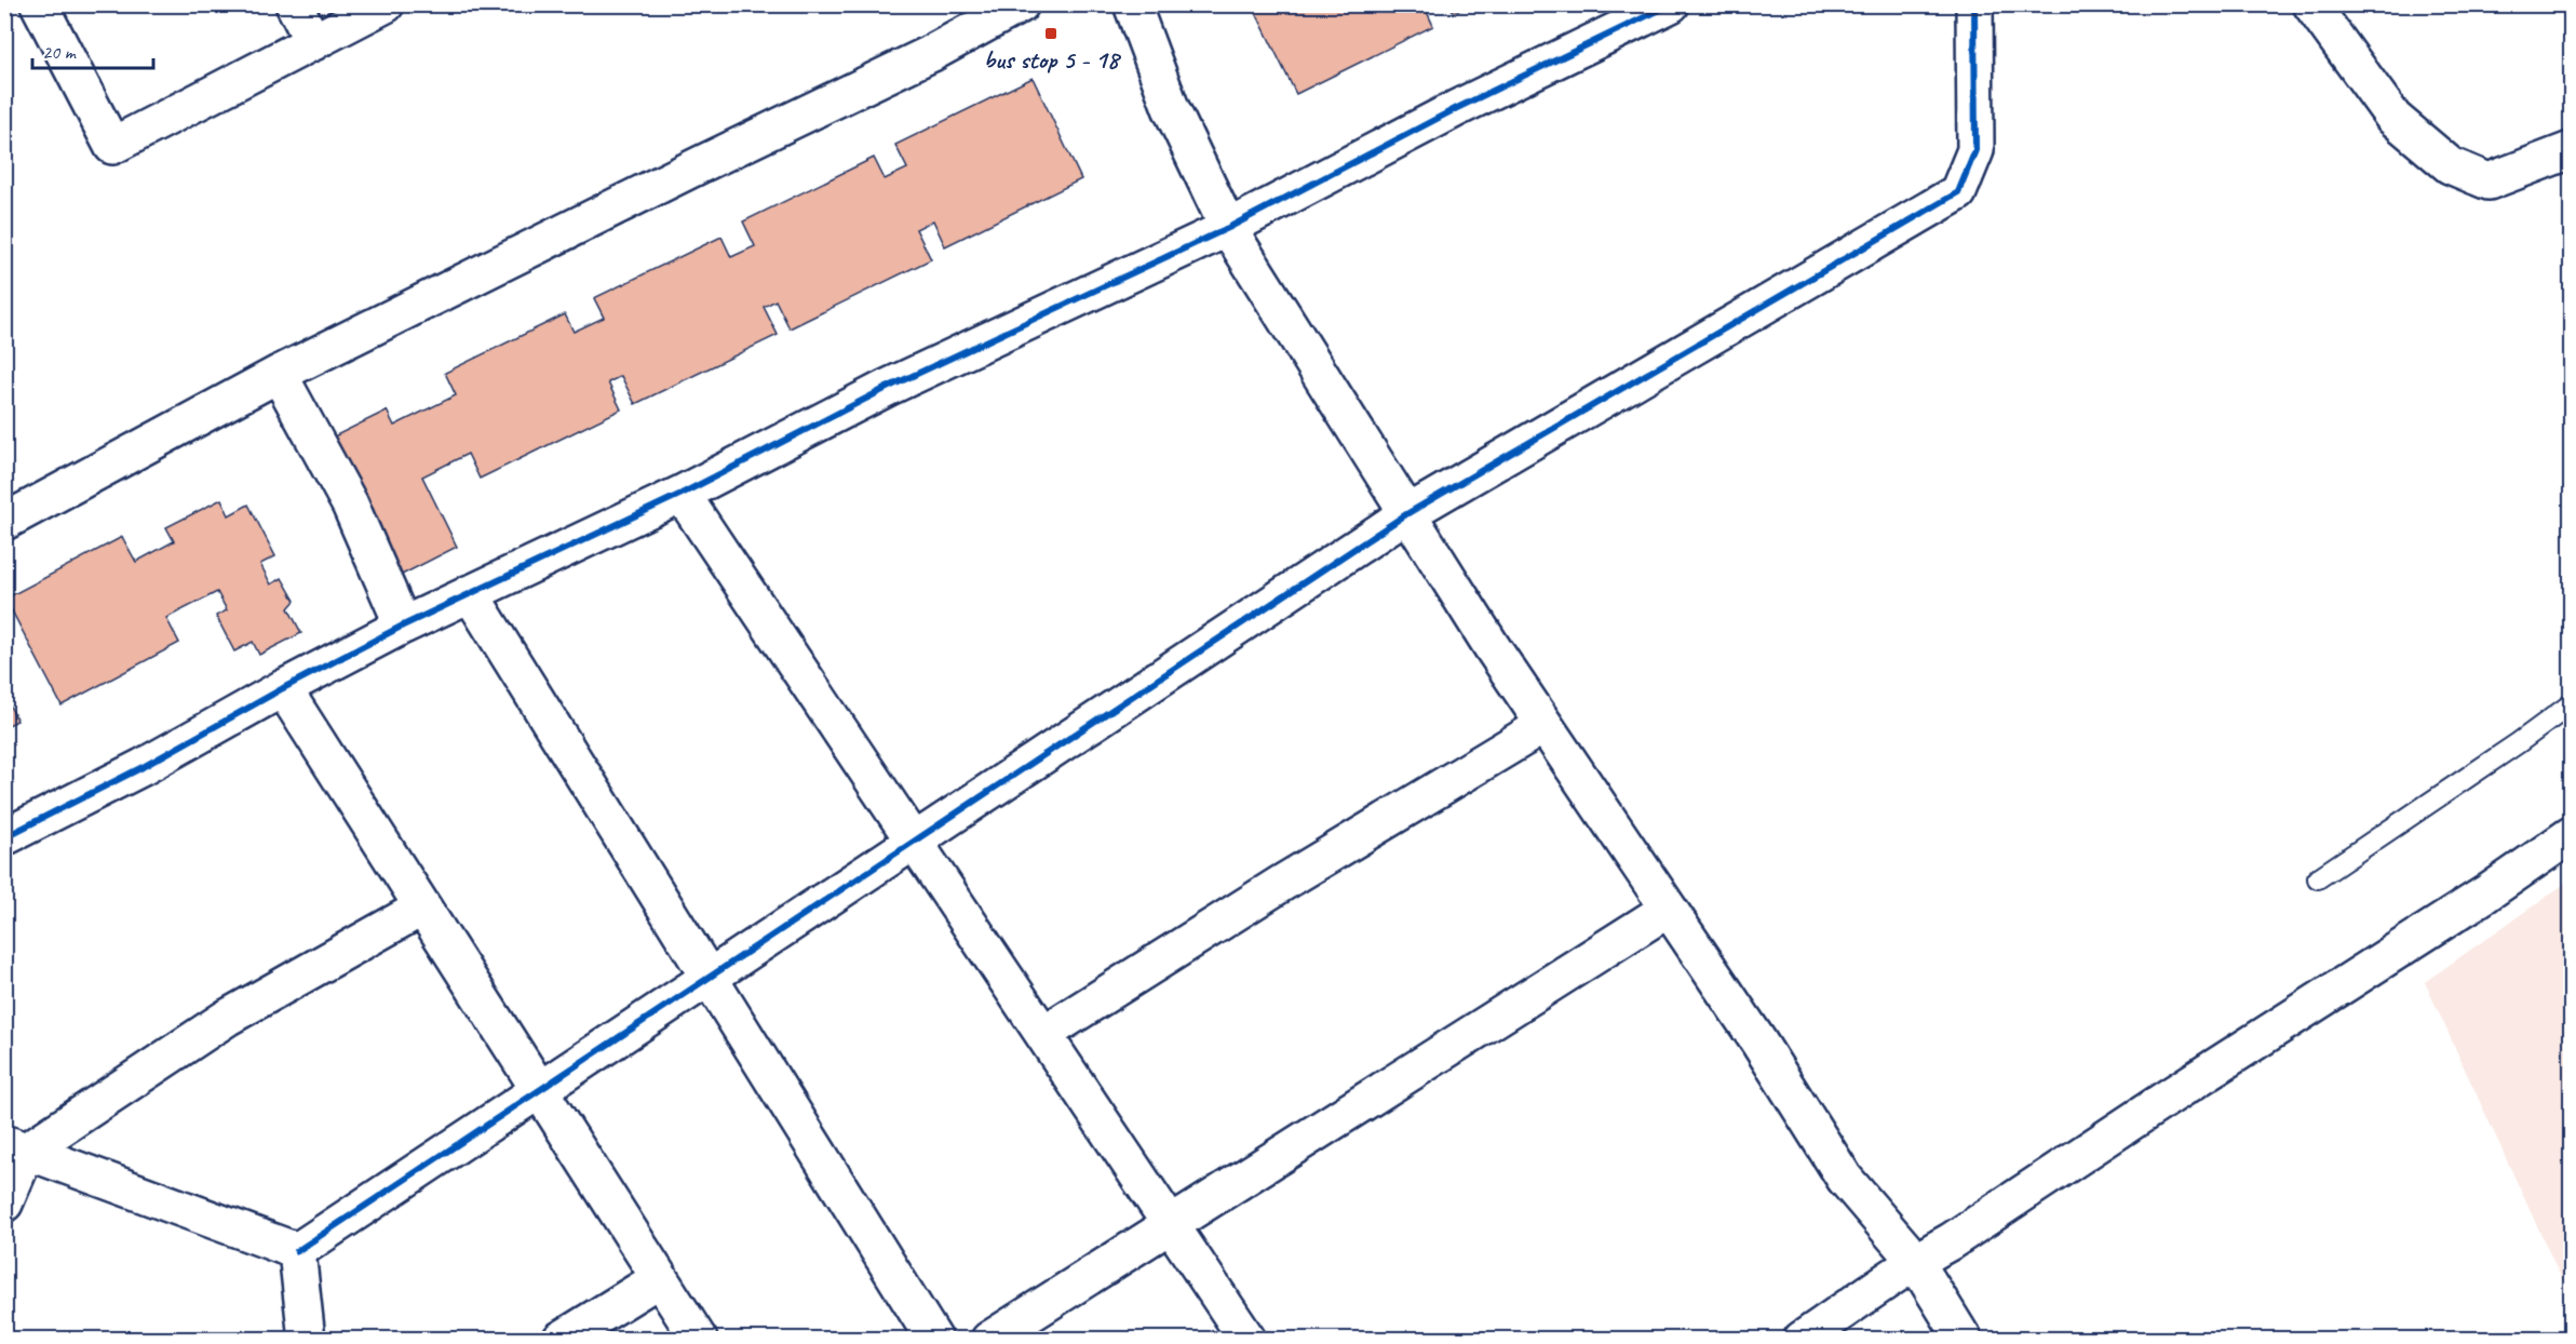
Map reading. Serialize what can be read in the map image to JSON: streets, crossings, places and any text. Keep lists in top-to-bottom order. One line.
{"places":{"transit":["bus stop 5 - 18"]},"scale_bar":"20 m"}
